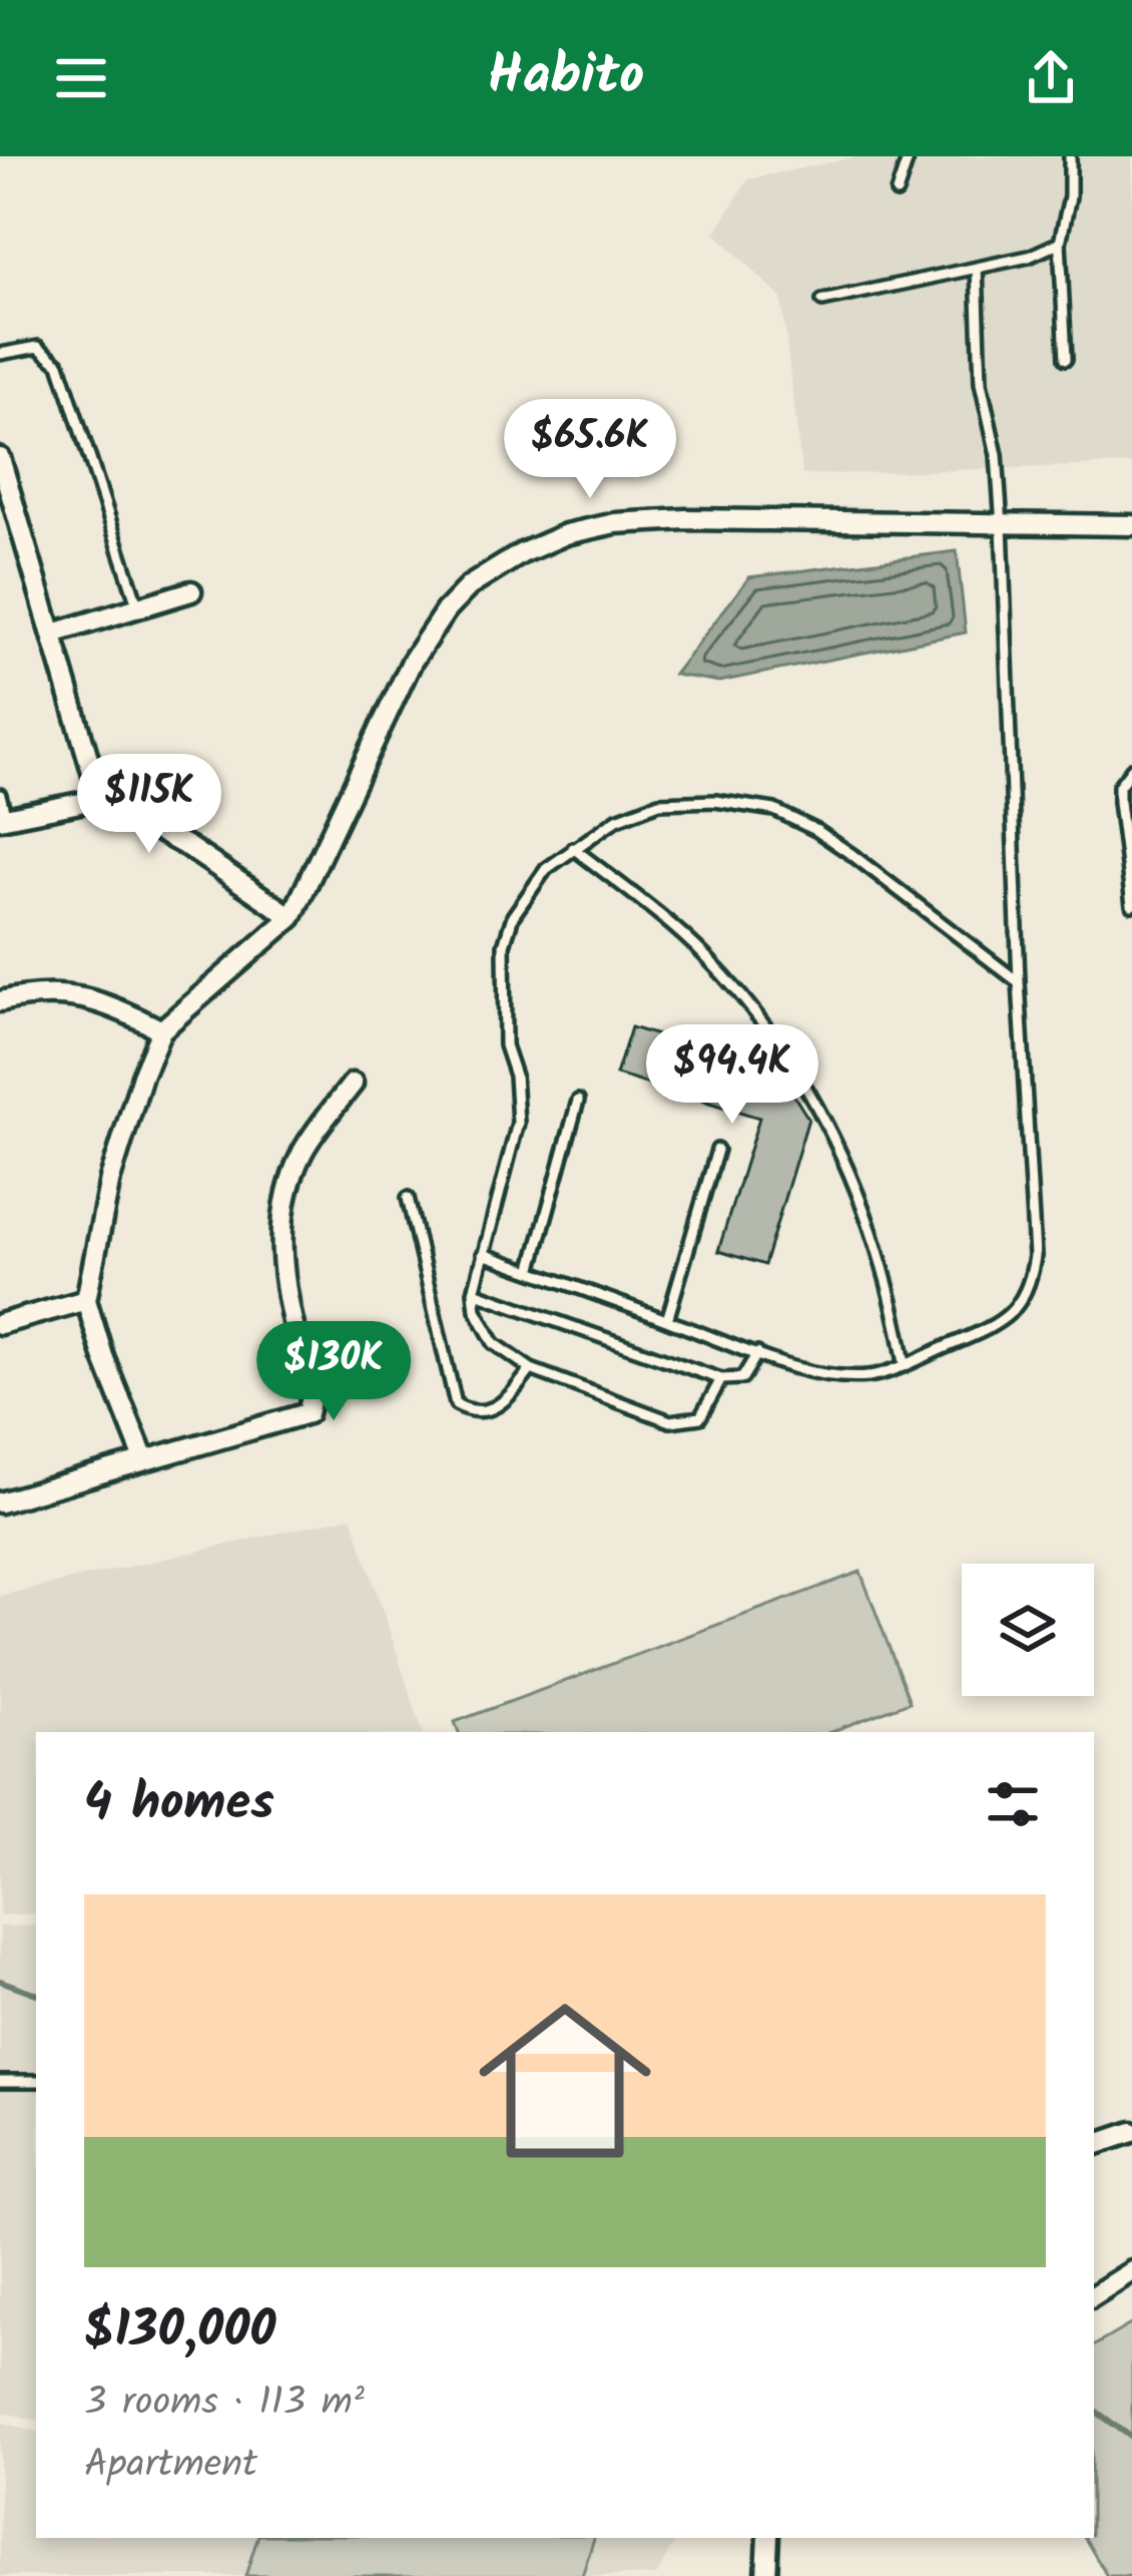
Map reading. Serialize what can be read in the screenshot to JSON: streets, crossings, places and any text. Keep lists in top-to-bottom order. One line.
{"page":{"header":"Habito","price":["$65.6K","$115K","$94.4K","$130K"],"heading":"4 homes","list":[{"name":"$130,000","note":"3 rooms · 113 m² · Apartment"}]}}
